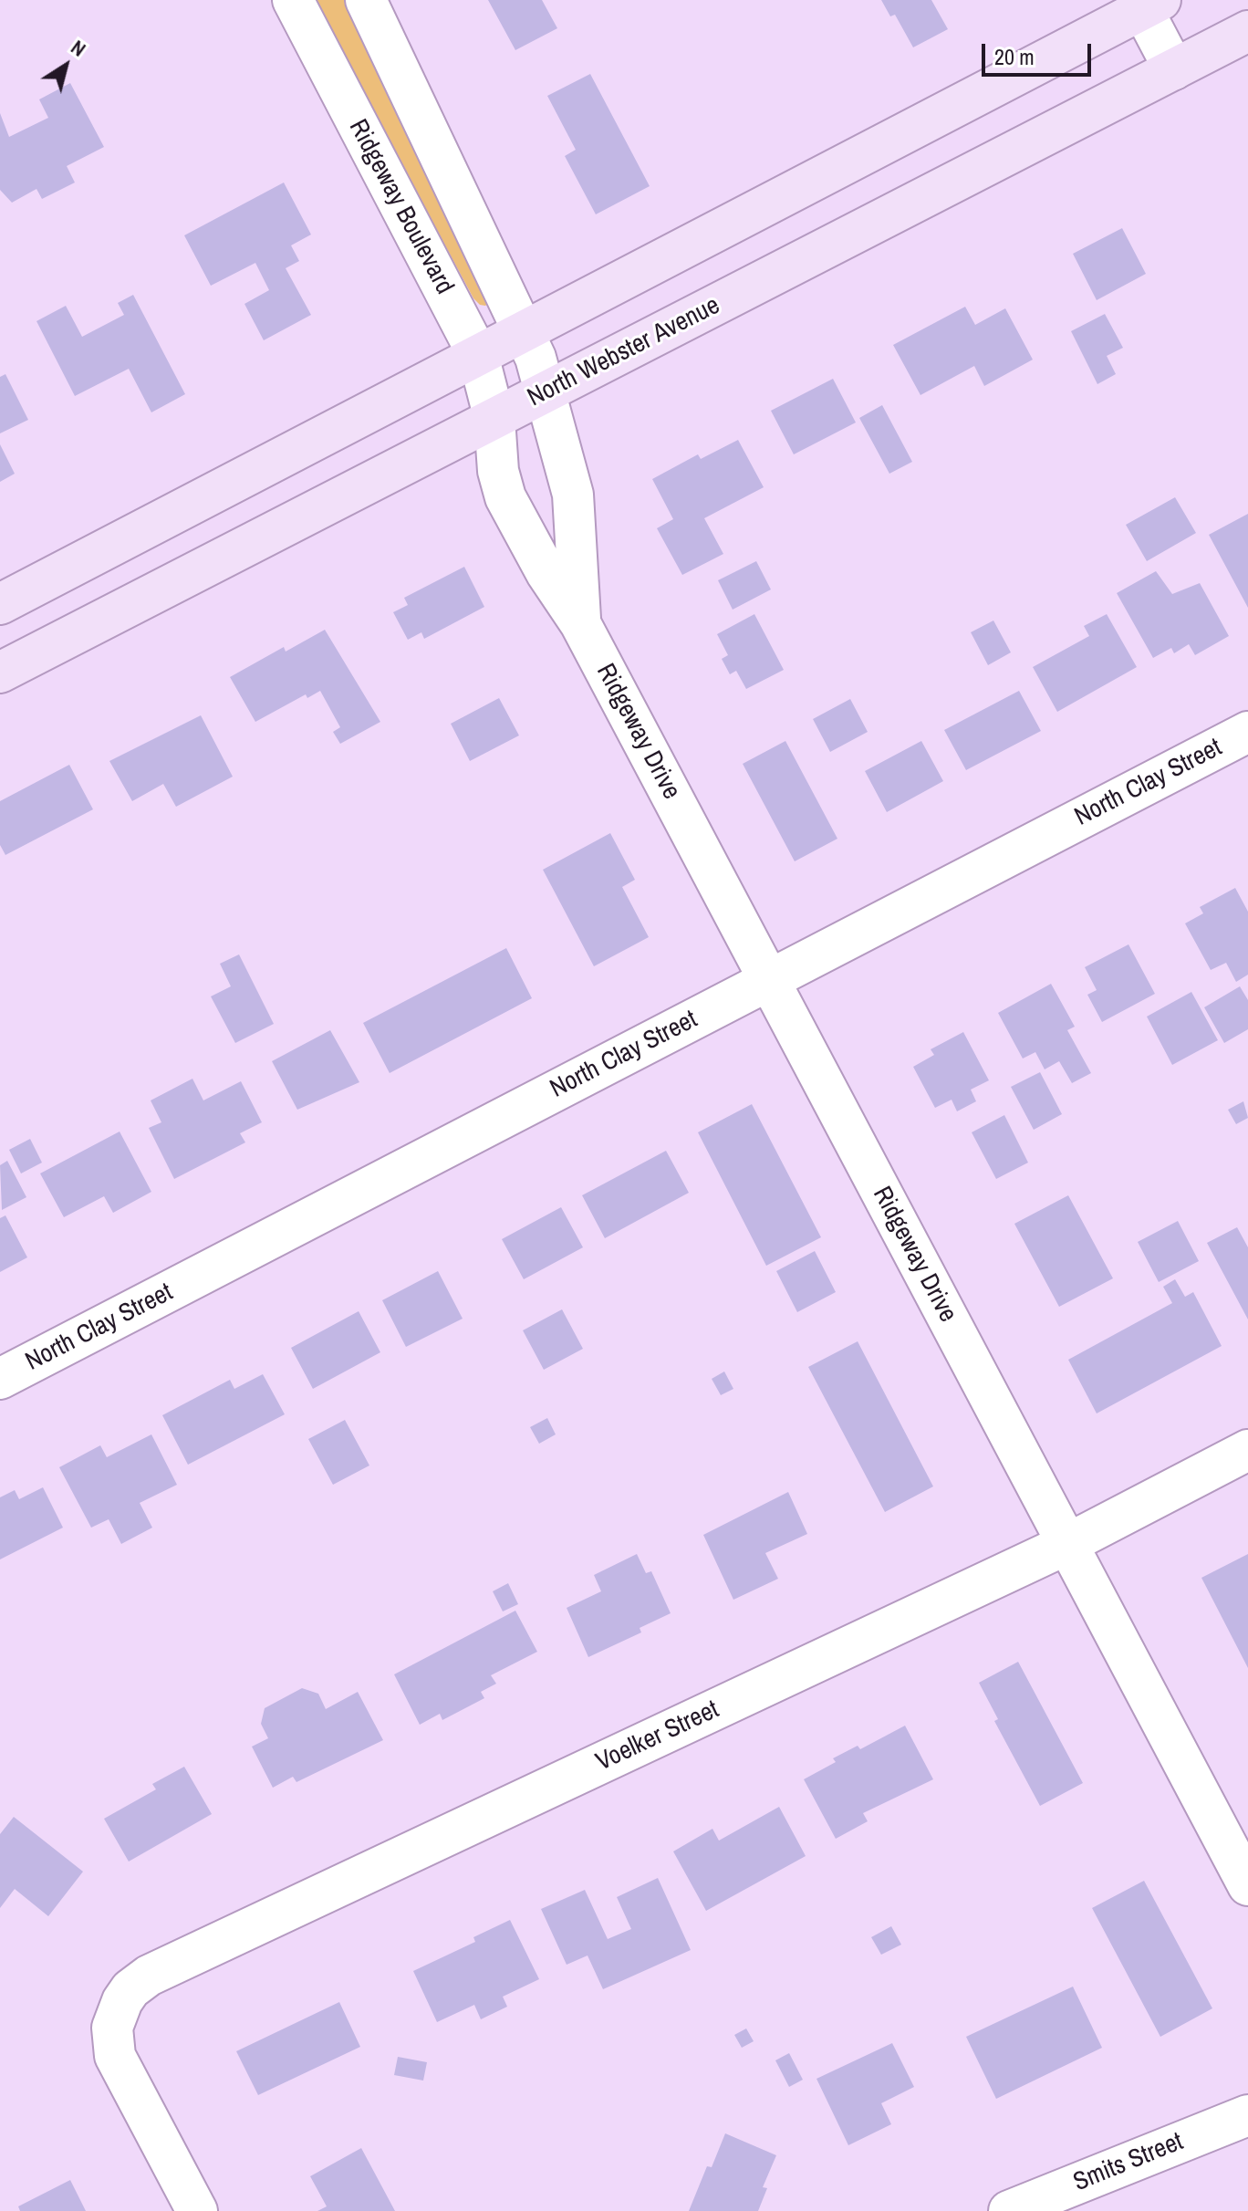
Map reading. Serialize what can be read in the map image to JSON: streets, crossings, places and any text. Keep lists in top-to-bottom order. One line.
{"streets":{"main road":["North Webster Avenue"],"street":["Ridgeway Boulevard","Ridgeway Drive","North Clay Street","Voelker Street","Smits Street"]},"crossings":[["Ridgeway Boulevard","North Webster Avenue"],["Ridgeway Boulevard","Ridgeway Drive"],["North Webster Avenue","Ridgeway Drive"],["Ridgeway Drive","North Clay Street"],["Ridgeway Drive","Voelker Street"]],"scale_bar":"20 m","north":"top right"}
